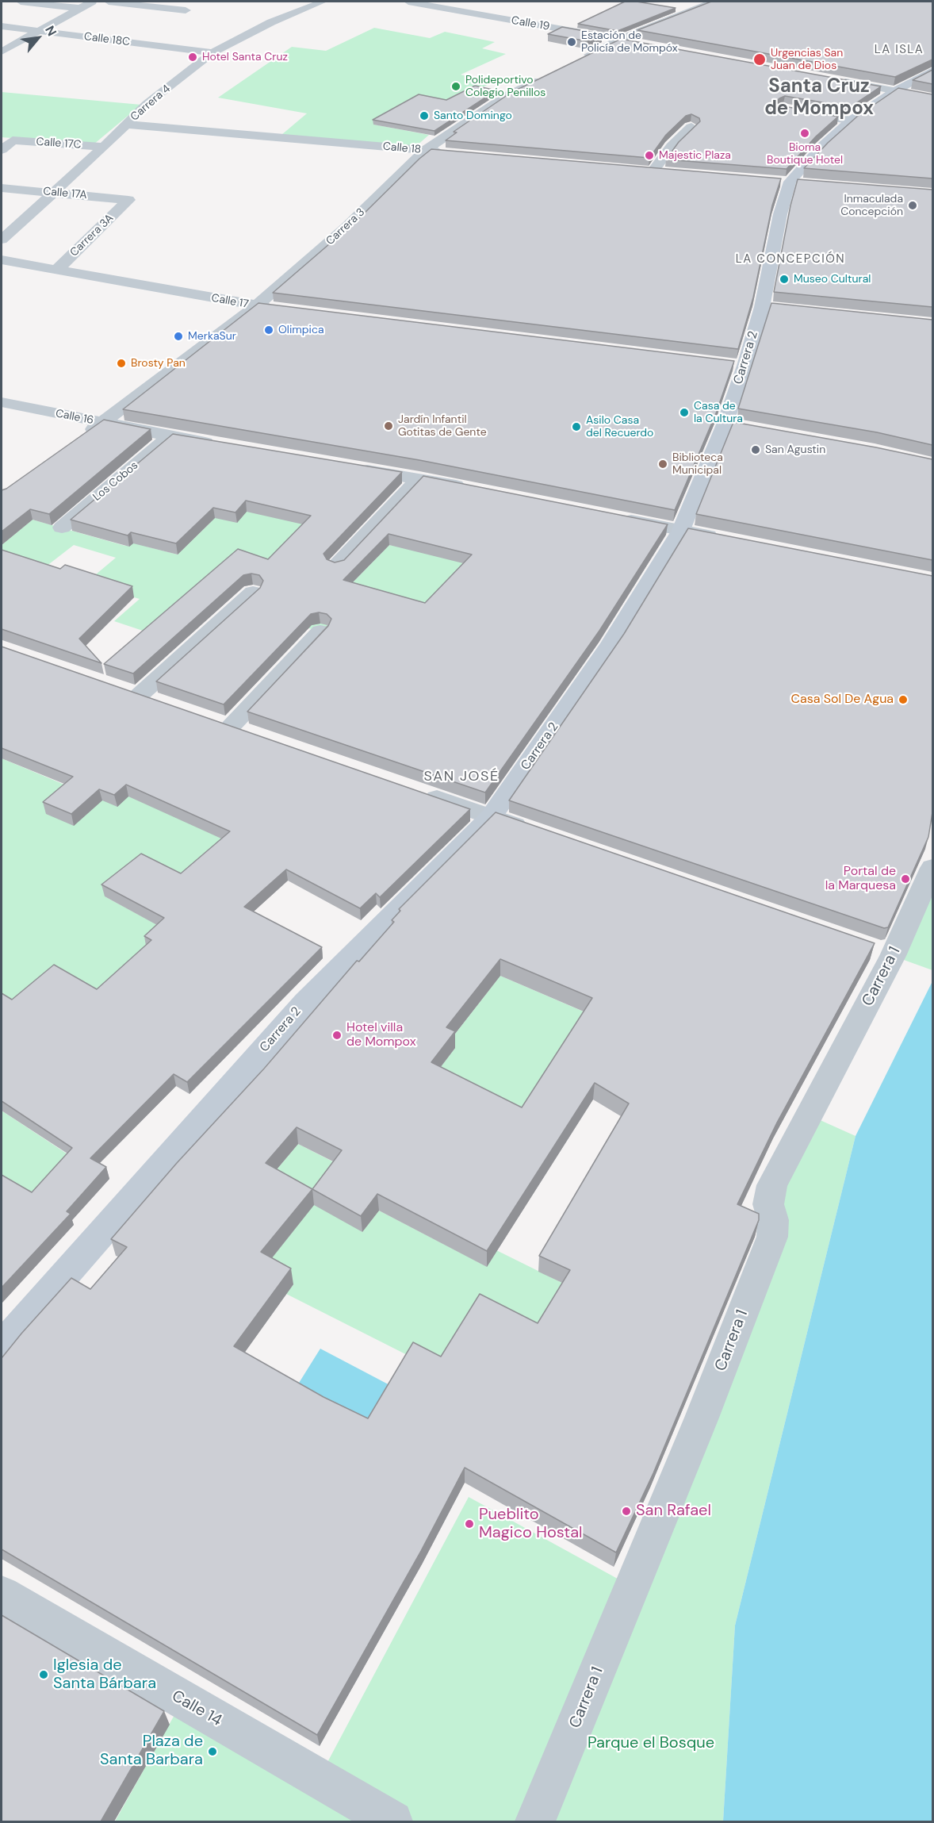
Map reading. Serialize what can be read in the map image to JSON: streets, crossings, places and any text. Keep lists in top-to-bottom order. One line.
{"streets":{"main road":["Carrera 2"],"street":["Calle 19","Calle 18C","Carrera 4","Calle 17C","Calle 18","Calle 17A","Carrera 3","Carrera 3A","Calle 17","Calle 16","Los Cobos","Carrera 1","Calle 14"]},"crossings":[["Calle 18C","Carrera 4"],["Carrera 4","Calle 17C"],["Carrera 4","Calle 18"],["Carrera 4","Calle 17A"],["Calle 18","Carrera 3"],["Calle 17A","Carrera 3A"],["Carrera 3","Calle 17"],["Carrera 3","Calle 16"],["Carrera 3A","Calle 17"],["Calle 16","Los Cobos"]],"districts":["LA ISLA","Santa Cruz de Mompox","LA CONCEPCIÓN","SAN JOSÉ"],"parks":["Parque el Bosque"],"places":["Estación de Policía de Mompóx","Hotel Santa Cruz","Urgencias San Juan de Dios","Polideportivo Colegio Penillos","Santo Domingo","Bioma Boutique Hotel","Majestic Plaza","Inmaculada Concepción","Museo Cultural","Olimpica","MerkaSur","Brosty Pan","Casa de la Cultura","Jardín Infantil Gotitas de Gente","Asilo Casa del Recuerdo","San Agustin","Biblioteca Municipal","Casa Sol De Agua","Portal de la Marquesa","Hotel villa de Mompox","San Rafael","Pueblito Magico Hostal","Iglesia de Santa Bárbara","Plaza de Santa Barbara"],"north":"top right"}
